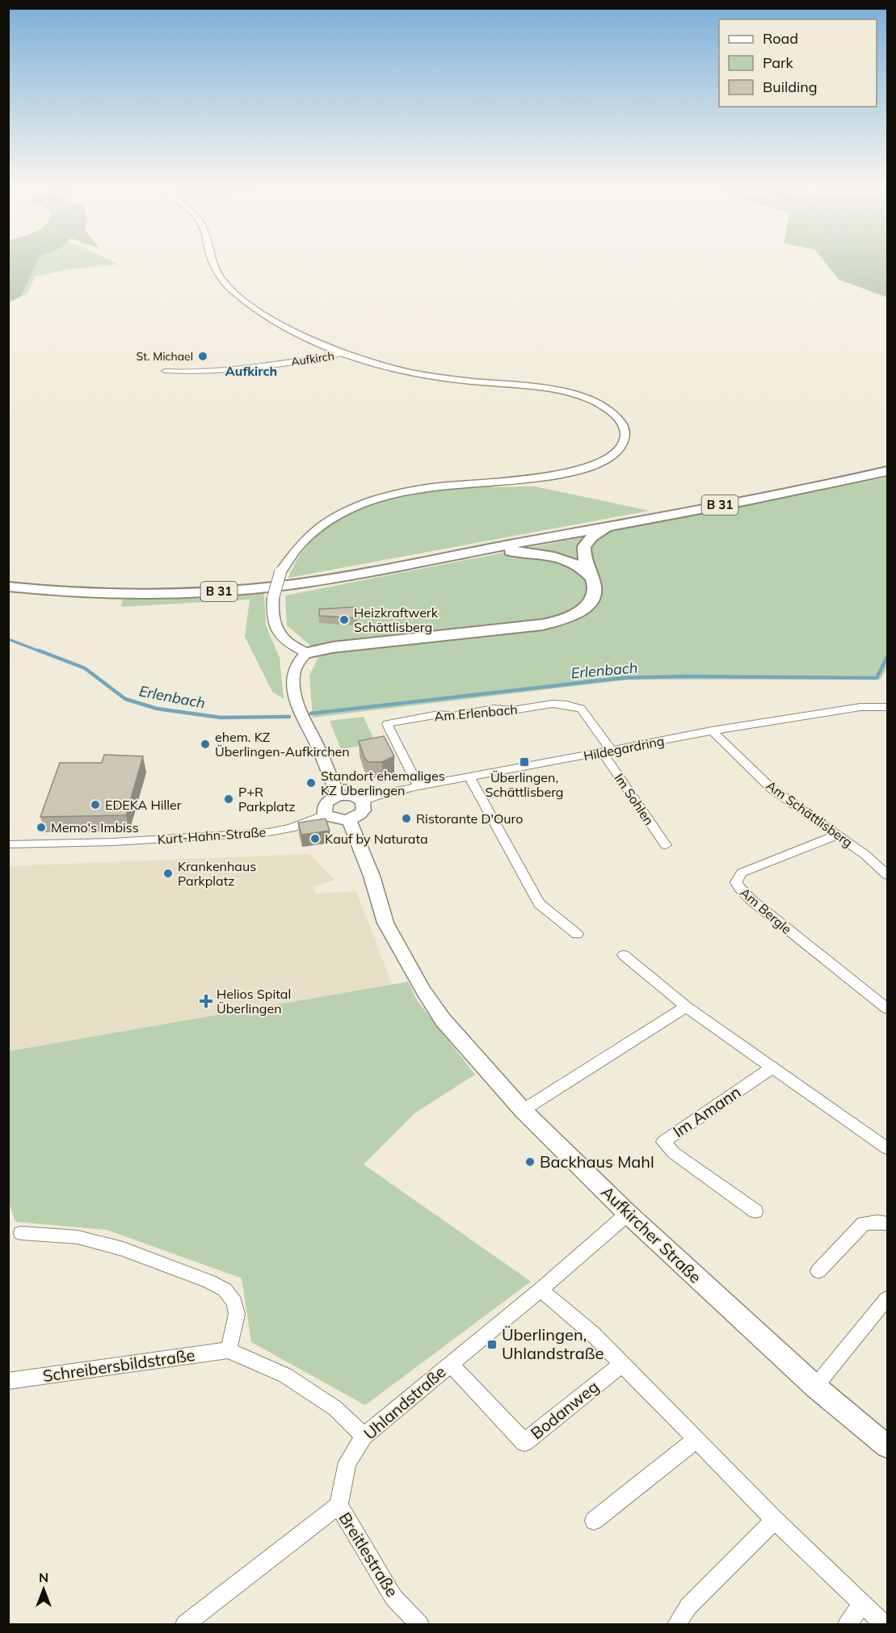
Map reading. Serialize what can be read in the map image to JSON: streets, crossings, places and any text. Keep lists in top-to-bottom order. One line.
{"streets":{"main road":["B 31"],"street":["Aufkirch","Am Erlenbach","Hildegardring","Im Sohlen","Am Schättlisberg","Kurt-Hahn-Straße","Am Bergle","Im Amann","Aufkircher Straße","Schreibersbildstraße","Uhlandstraße","Bodanweg","Breitlestraße"]},"crossings":[["Am Erlenbach","Hildegardring"],["Am Erlenbach","Im Sohlen"],["Hildegardring","Im Sohlen"],["Hildegardring","Am Schättlisberg"],["Hildegardring","Kurt-Hahn-Straße"],["Hildegardring","Aufkircher Straße"],["Am Schättlisberg","Am Bergle"],["Kurt-Hahn-Straße","Aufkircher Straße"],["Aufkircher Straße","Uhlandstraße"],["Uhlandstraße","Bodanweg"],["Uhlandstraße","Breitlestraße"]],"districts":["Aufkirch"],"water":["Erlenbach"],"places":{"other":["St. Michael","Heizkraftwerk Schättlisberg","ehem. KZ Überlingen-Aufkirchen","Standort ehemaliges KZ Überlingen","P+R Parkplatz","EDEKA Hiller","Ristorante D'Ouro","Memo's Imbiss","Kauf by Naturata","Krankenhaus Parkplatz","Backhaus Mahl"],"transit":["Überlingen, Schättlisberg","Überlingen, Uhlandstraße"],"health":["Helios Spital Überlingen"]},"legend":["Road","Park","Building"],"north":"top"}
